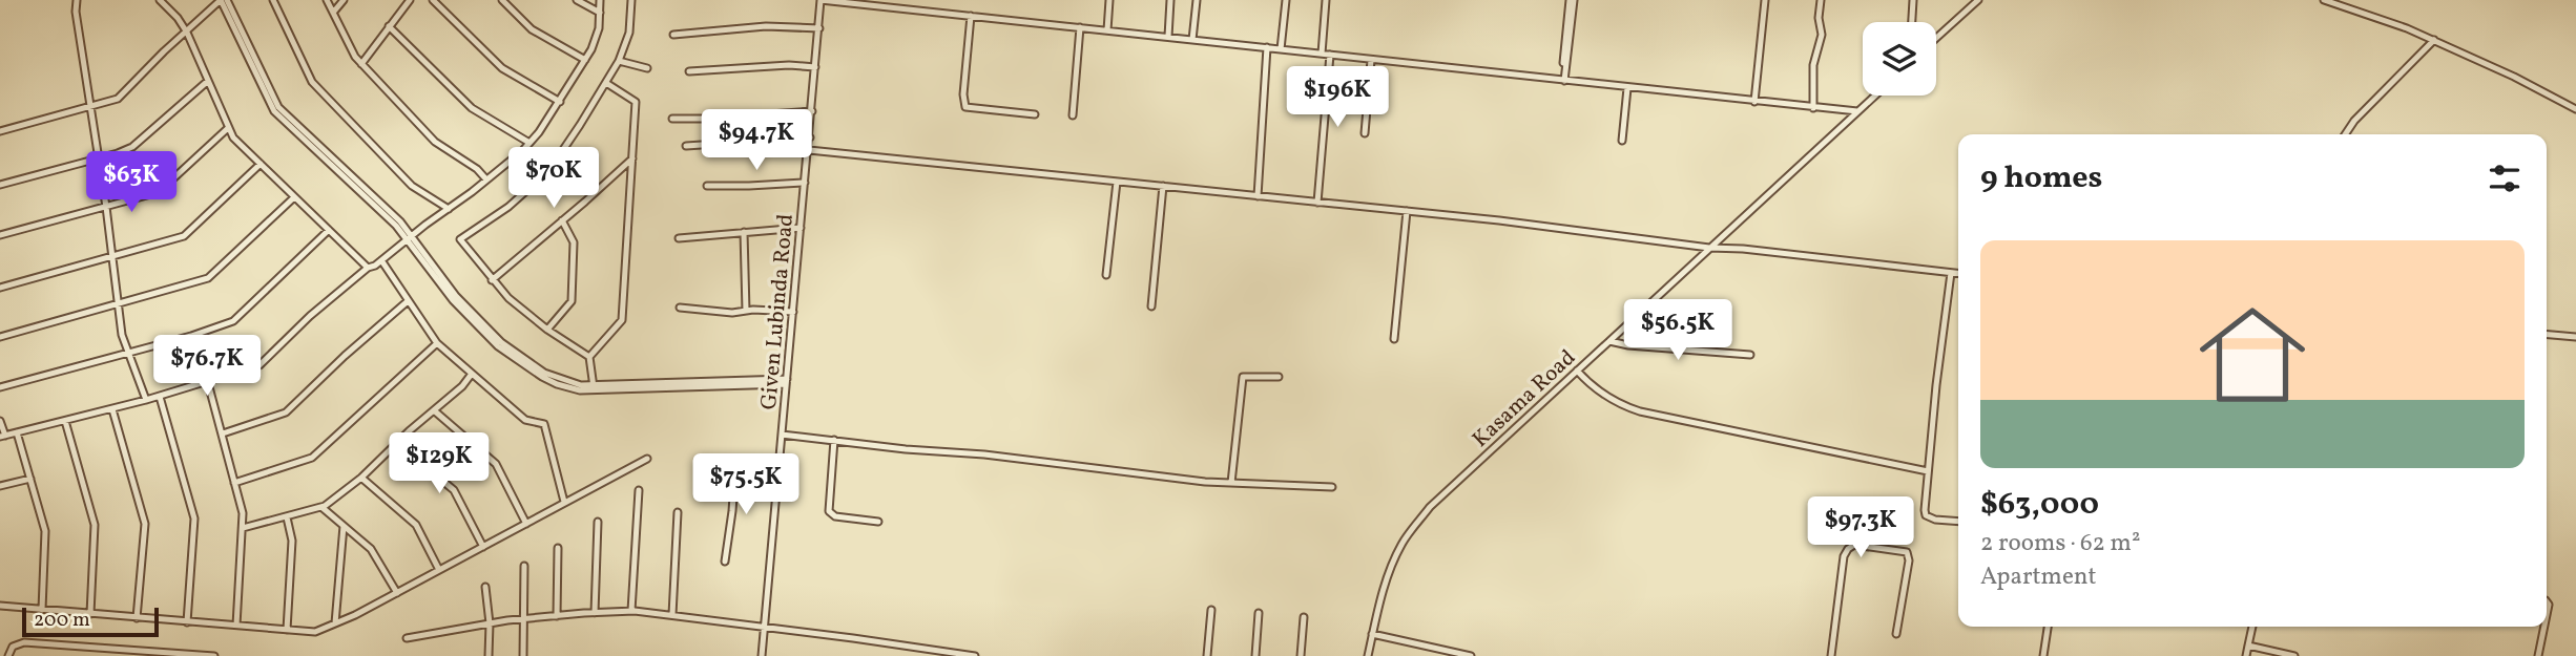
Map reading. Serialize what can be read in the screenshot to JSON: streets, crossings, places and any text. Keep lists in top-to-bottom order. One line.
{"streets":{"street":["Given Lubinda Road","Kasama Road"]},"scale_bar":"200 m","page":{"price":["$196K","$94.7K","$70K","$63K","$56.5K","$76.7K","$129K","$75.5K","$97.3K"],"heading":"9 homes","list":[{"name":"$63,000","note":"2 rooms · 62 m² · Apartment"}],"scale":"200 m"}}
